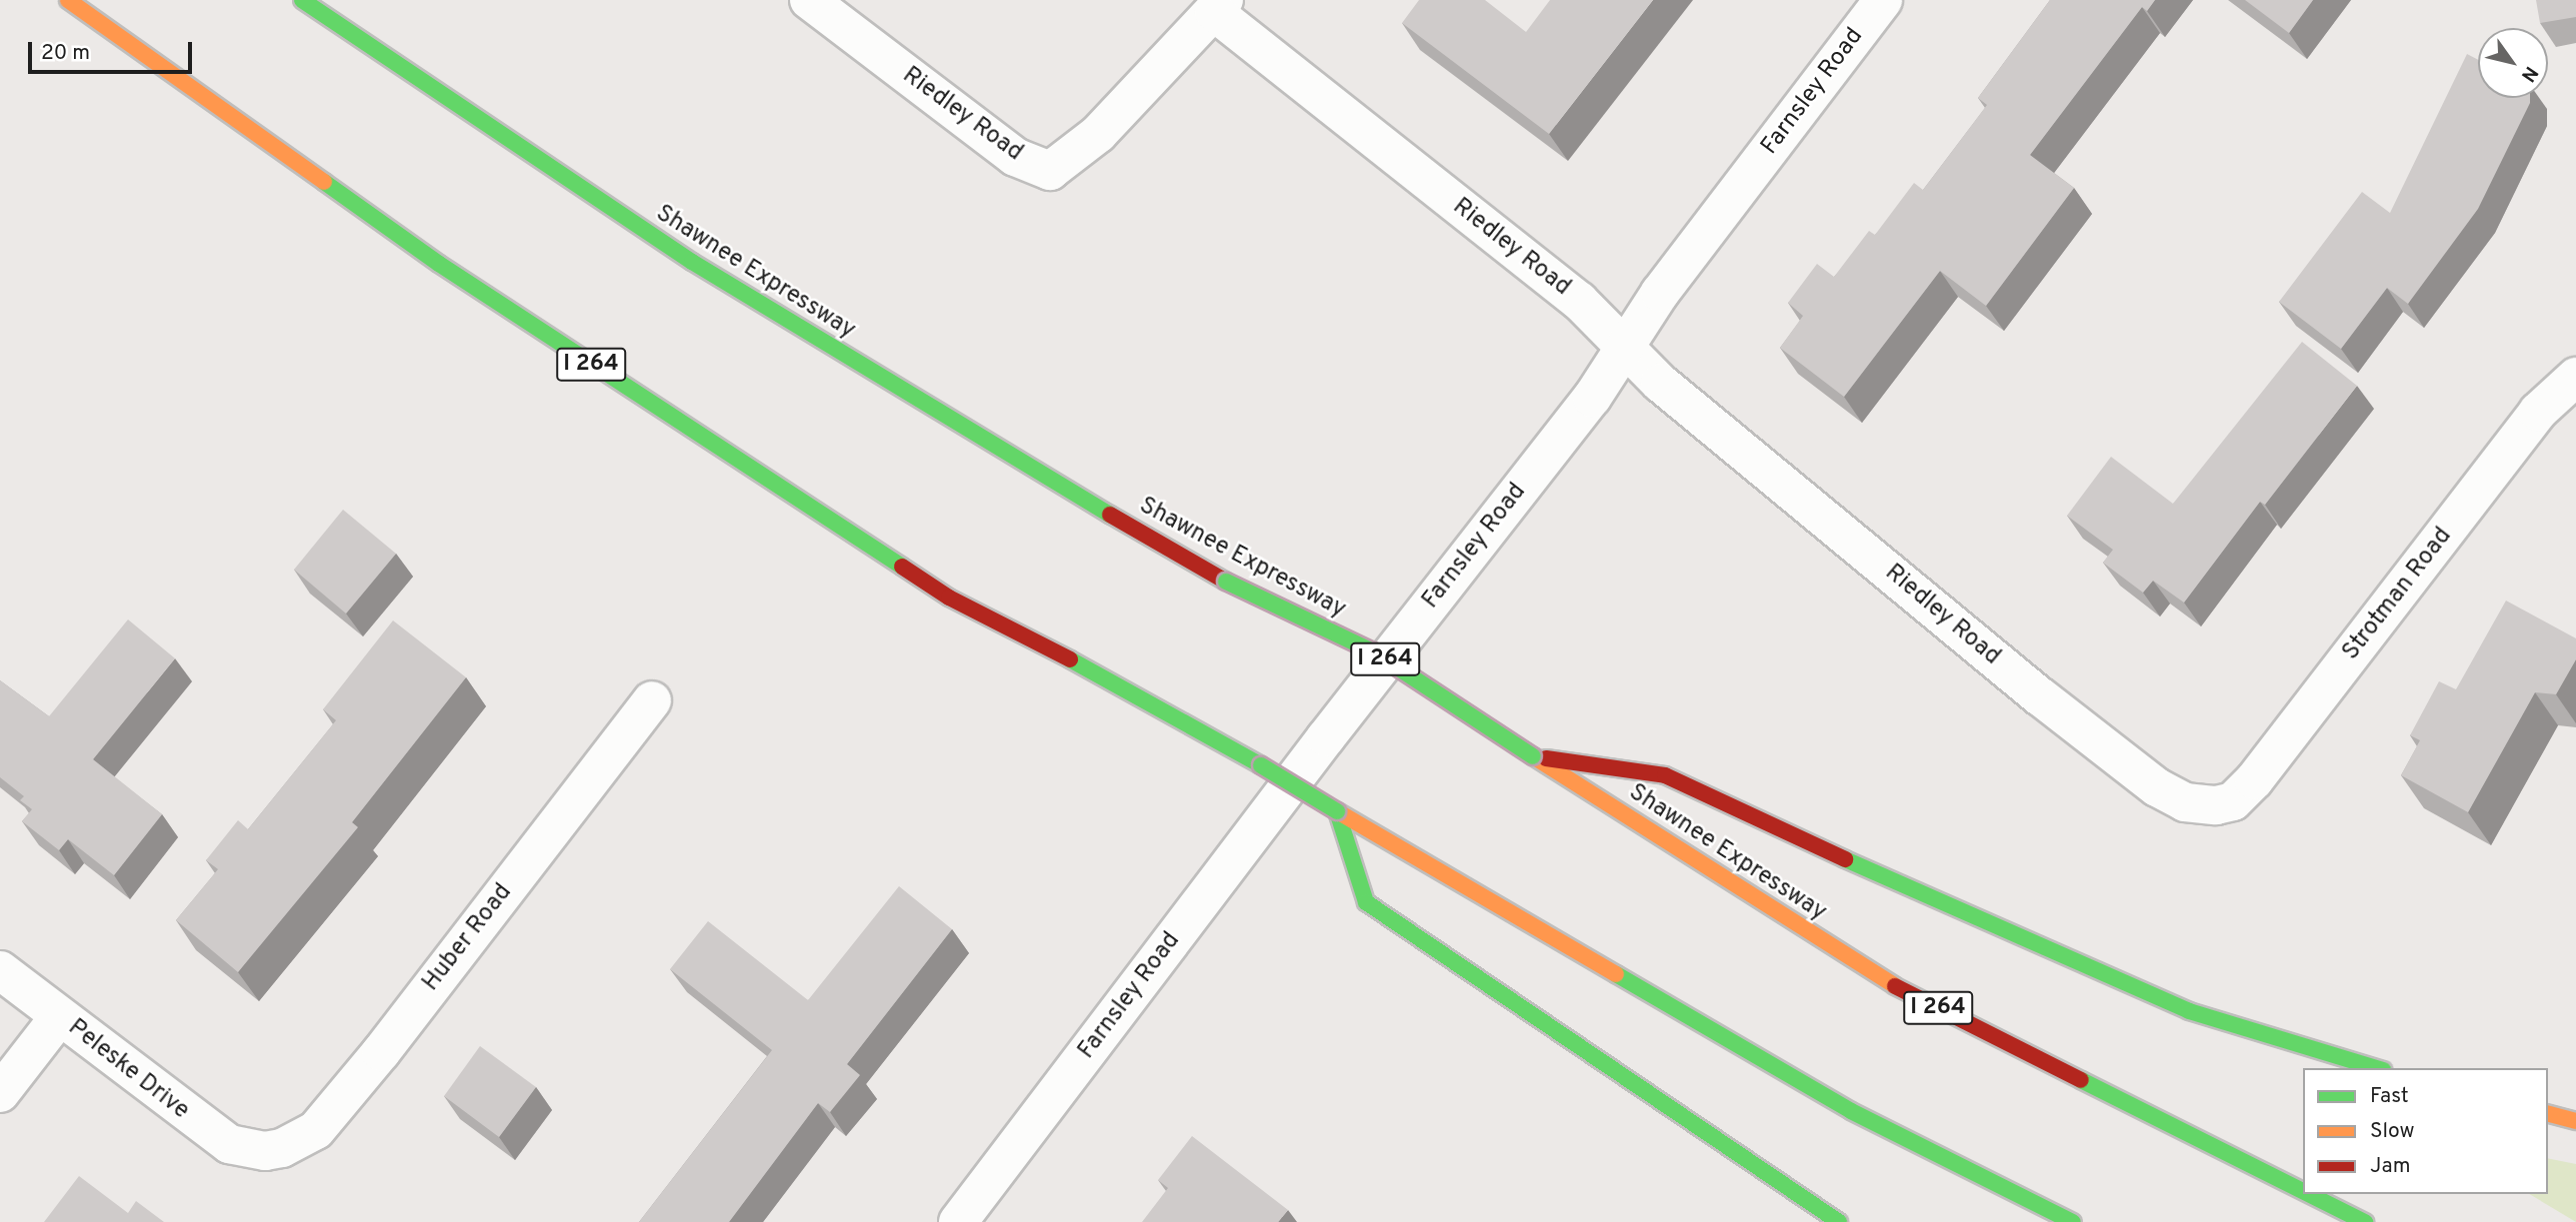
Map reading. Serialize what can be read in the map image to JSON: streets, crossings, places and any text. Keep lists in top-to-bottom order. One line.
{"streets":{"highway":["Shawnee Expressway","I 264"],"street":["Farnsley Road","Riedley Road","Strotman Road","Huber Road","Peleske Drive"]},"crossings":[["Farnsley Road","Riedley Road"],["Riedley Road","Strotman Road"],["Huber Road","Peleske Drive"]],"legend":["Fast","Slow","Jam"],"scale_bar":"20 m","north":"bottom right"}
